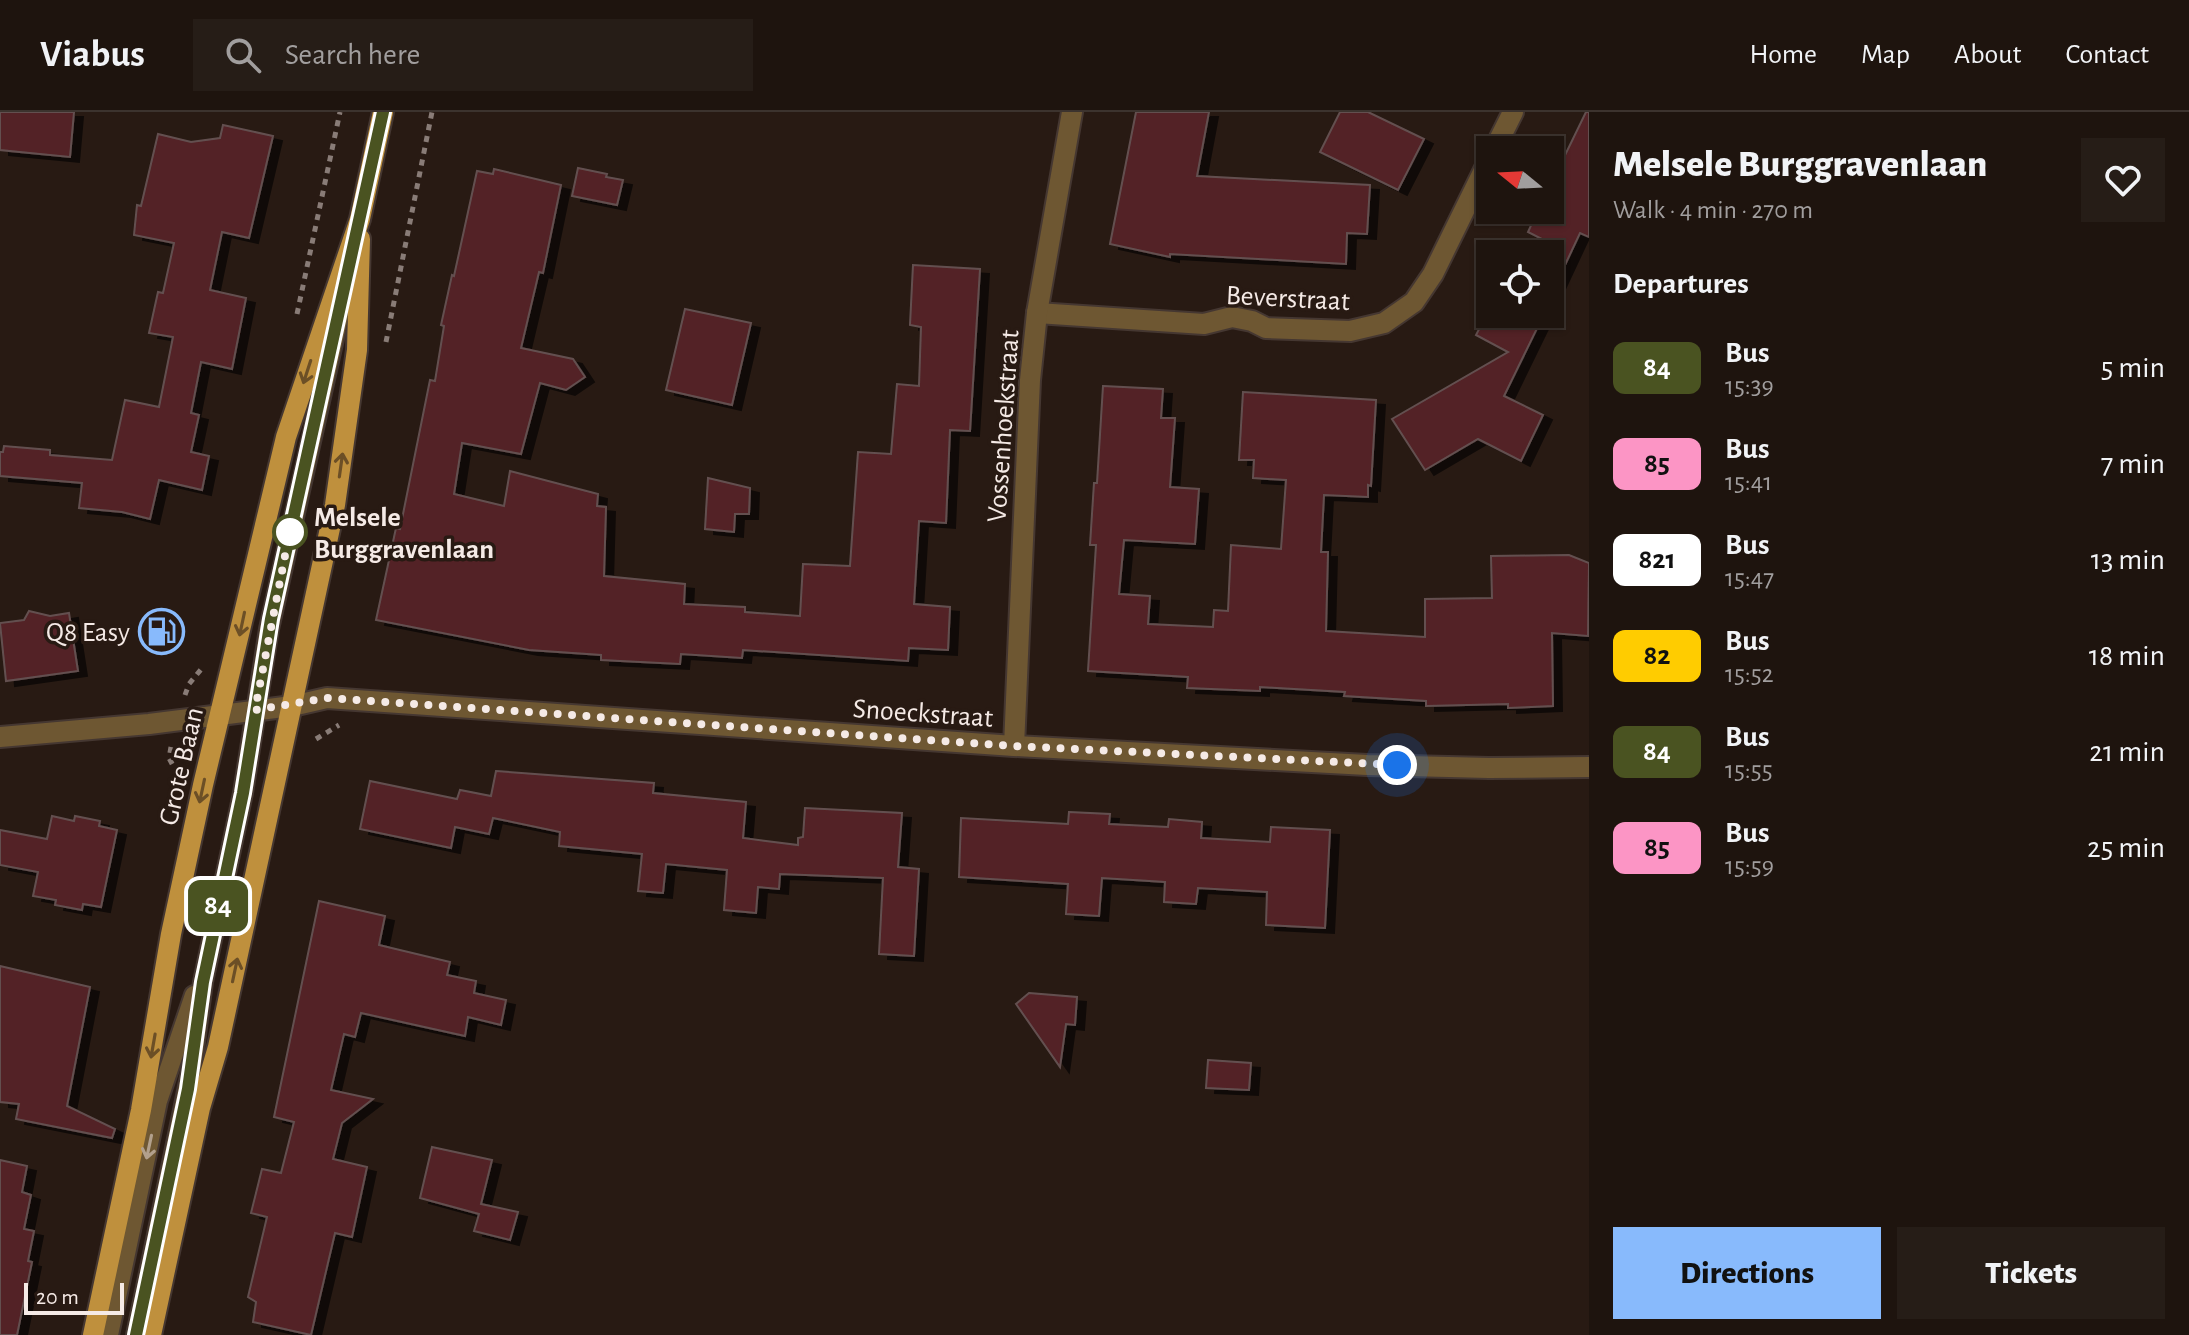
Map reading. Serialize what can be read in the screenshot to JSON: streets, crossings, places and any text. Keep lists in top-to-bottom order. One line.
{"streets":{"main road":["Grote Baan"],"street":["Beverstraat","Vossenhoekstraat","Snoeckstraat"]},"crossings":[["Beverstraat","Vossenhoekstraat"],["Vossenhoekstraat","Snoeckstraat"],["Snoeckstraat","Grote Baan"]],"places":{"other":["Melsele Burggravenlaan"],"fuel station":["Q8 Easy"]},"lines":["bus line 84"],"scale_bar":"20 m","north":"left","page":{"header":"Viabus","search":"Search here","nav":["Home","Map","About","Contact"],"on_map":"84","heading":[["Melsele Burggravenlaan","Walk · 4 min · 270 m"],"Departures"],"list":[{"mark":"84","name":"Bus","note":"15:39","value":"5 min"},{"mark":"85","name":"Bus","note":"15:41","value":"7 min"},{"mark":"821","name":"Bus","note":"15:47","value":"13 min"},{"mark":"82","name":"Bus","note":"15:52","value":"18 min"},{"mark":"84","name":"Bus","note":"15:55","value":"21 min"},{"mark":"85","name":"Bus","note":"15:59","value":"25 min"}],"buttons":["Directions","Tickets"],"scale":"20 m"}}
